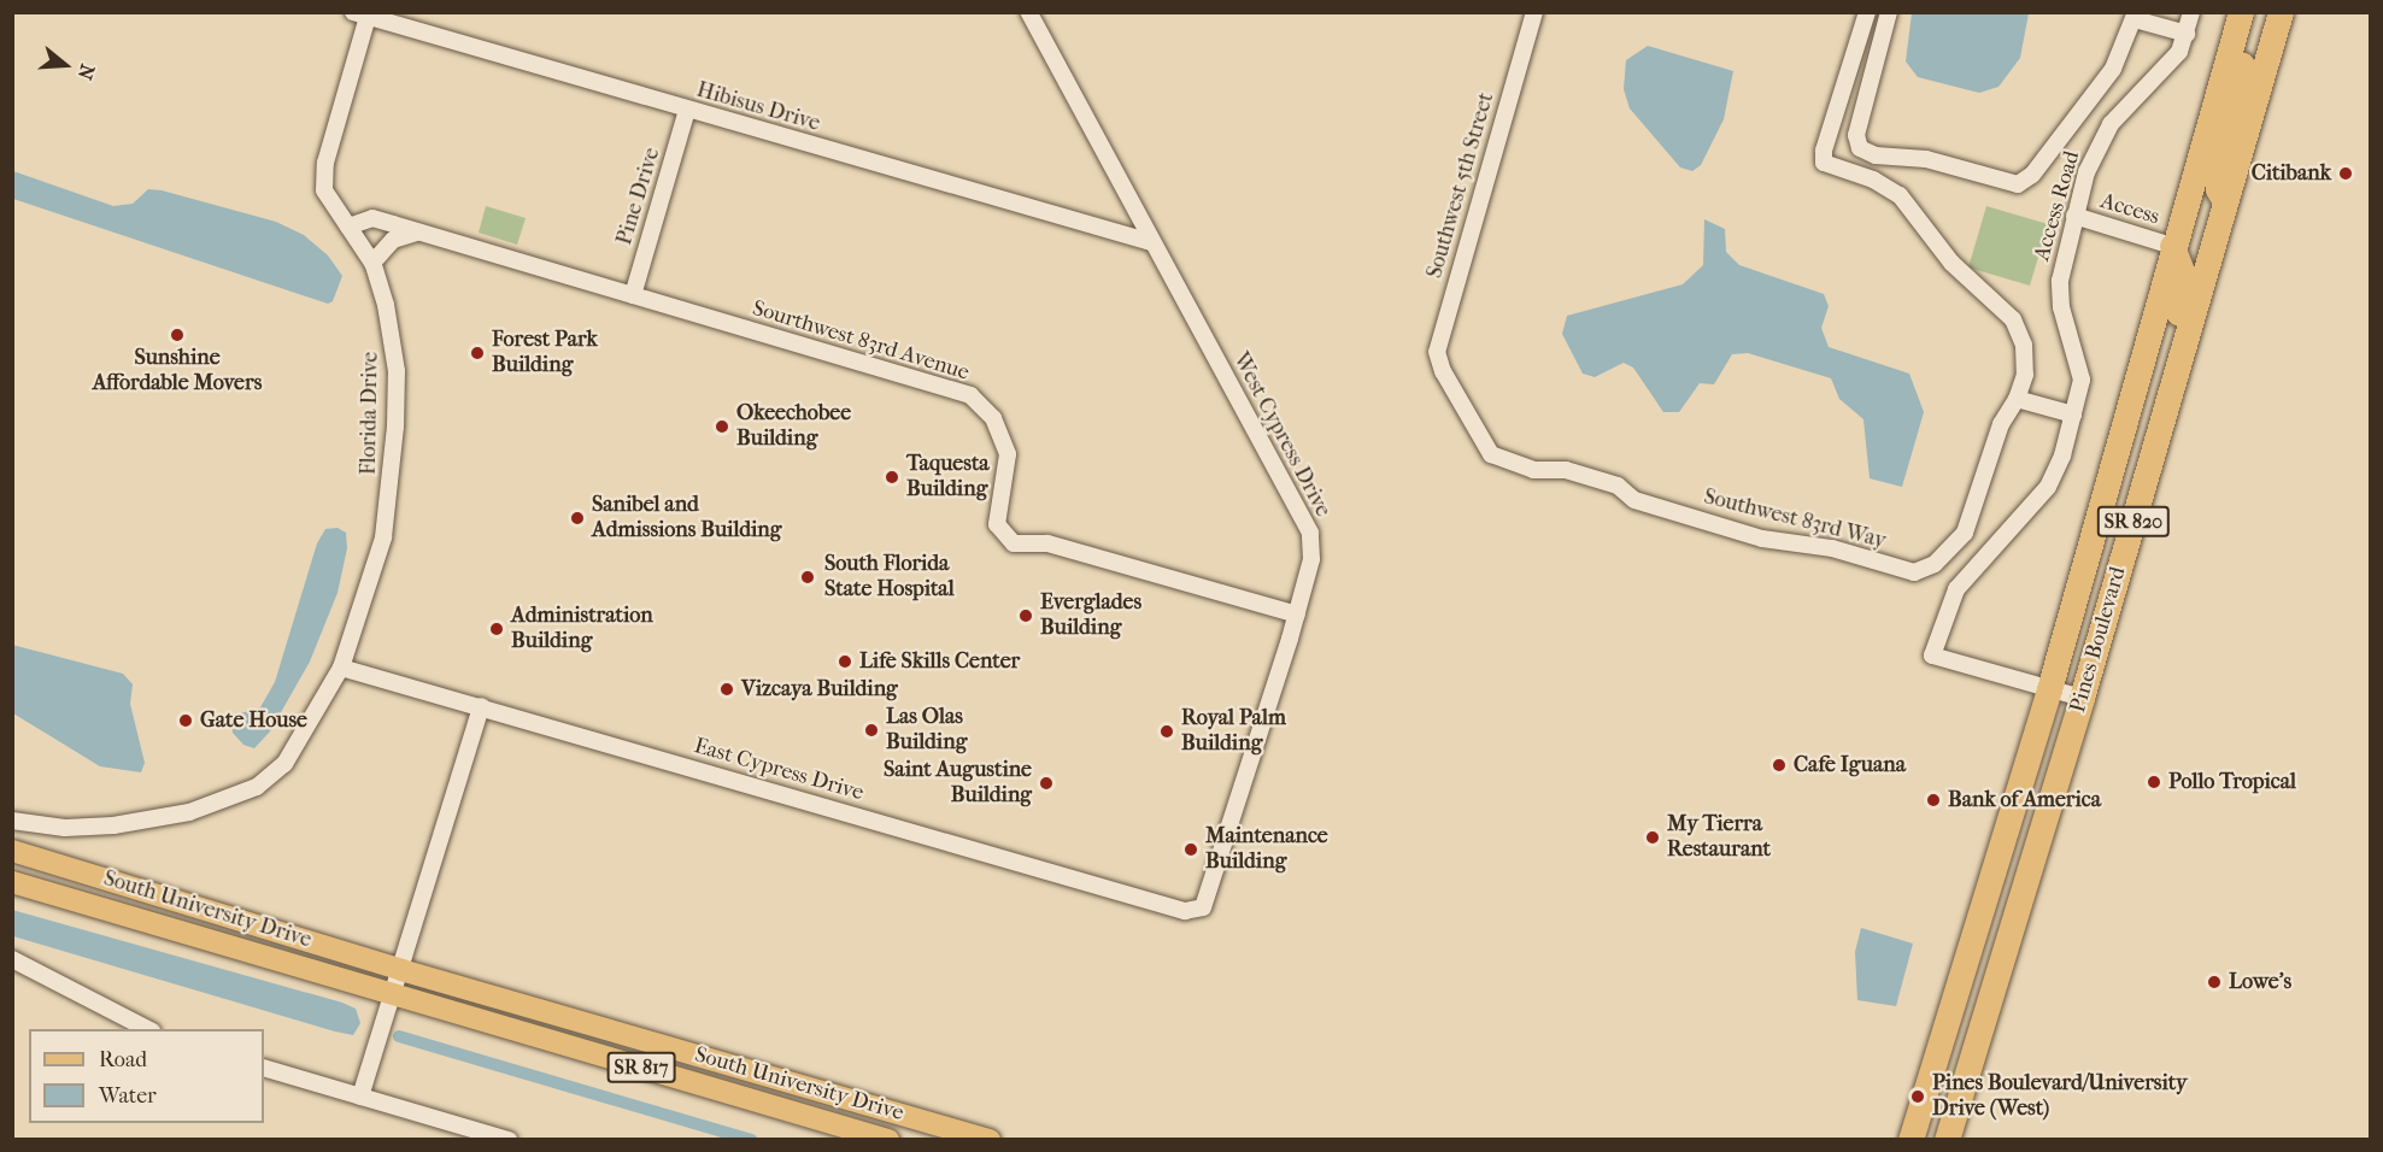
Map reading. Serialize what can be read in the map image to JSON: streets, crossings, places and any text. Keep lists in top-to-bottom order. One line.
{"streets":{"highway":["SR 820","Pines Boulevard"],"main road":["South University Drive","SR 817"],"street":["Hibisus Drive","Southwest 5th Street","Pine Drive","Access Road","Access","Sourthwest 83rd Avenue","Florida Drive","West Cypress Drive","Southwest 83rd Way","East Cypress Drive"]},"crossings":[["Hibisus Drive","Pine Drive"],["Hibisus Drive","Florida Drive"],["Hibisus Drive","West Cypress Drive"],["Southwest 5th Street","Southwest 83rd Way"],["Pine Drive","Sourthwest 83rd Avenue"],["Access Road","Access"],["Access Road","Pines Boulevard"],["Access","Pines Boulevard"],["Sourthwest 83rd Avenue","Florida Drive"],["Sourthwest 83rd Avenue","West Cypress Drive"],["Florida Drive","East Cypress Drive"],["West Cypress Drive","East Cypress Drive"]],"places":["Citibank","Sunshine Affordable Movers","Forest Park Building","Okeechobee Building","Taquesta Building","Sanibel and Admissions Building","South Florida State Hospital","Everglades Building","Administration Building","Life Skills Center","Vizcaya Building","Gate House","Las Olas Building","Royal Palm Building","Cafe Iguana","Pollo Tropical","Saint Augustine Building","Bank of America","My Tierra Restaurant","Maintenance Building","Lowe's","Pines Boulevard/University Drive (West)"],"legend":["Road","Water"],"north":"right"}
